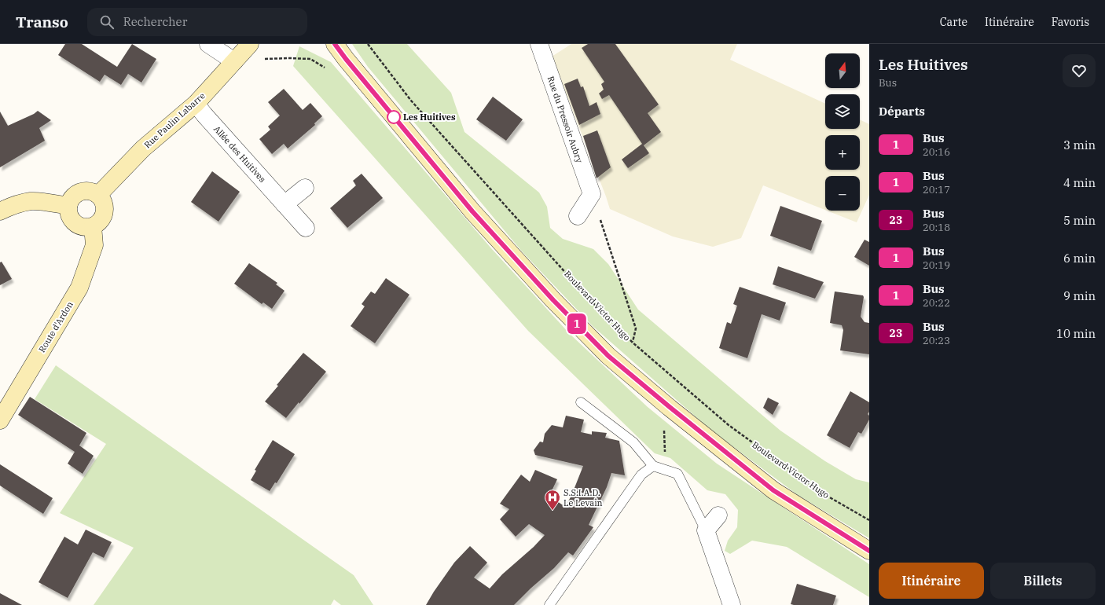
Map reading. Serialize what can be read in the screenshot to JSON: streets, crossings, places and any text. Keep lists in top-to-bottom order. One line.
{"streets":{"main road":["Rue Paulin Labarre","Route d'Ardon"],"street":["Rue du Pressoir Aubry","Allée des Huitives"],"path":["Boulevard Victor Hugo"]},"crossings":[["Rue Paulin Labarre","Allée des Huitives"],["Rue Paulin Labarre","Route d'Ardon"]],"places":{"other":["Les Huitives"],"hospital":["S.S.I.A.D. Le Levain"]},"lines":["bus line 1"],"north":"top","page":{"header":"Transo","search":"Rechercher","nav":["Carte","Itinéraire","Favoris"],"on_map":"1","heading":[["Les Huitives","Bus"],"Départs"],"map_buttons":["+","−"],"list":[{"mark":"1","name":"Bus","note":"20:16","value":"3 min"},{"mark":"1","name":"Bus","note":"20:17","value":"4 min"},{"mark":"23","name":"Bus","note":"20:18","value":"5 min"},{"mark":"1","name":"Bus","note":"20:19","value":"6 min"},{"mark":"1","name":"Bus","note":"20:22","value":"9 min"},{"mark":"23","name":"Bus","note":"20:23","value":"10 min"}],"buttons":["Itinéraire","Billets"]}}
